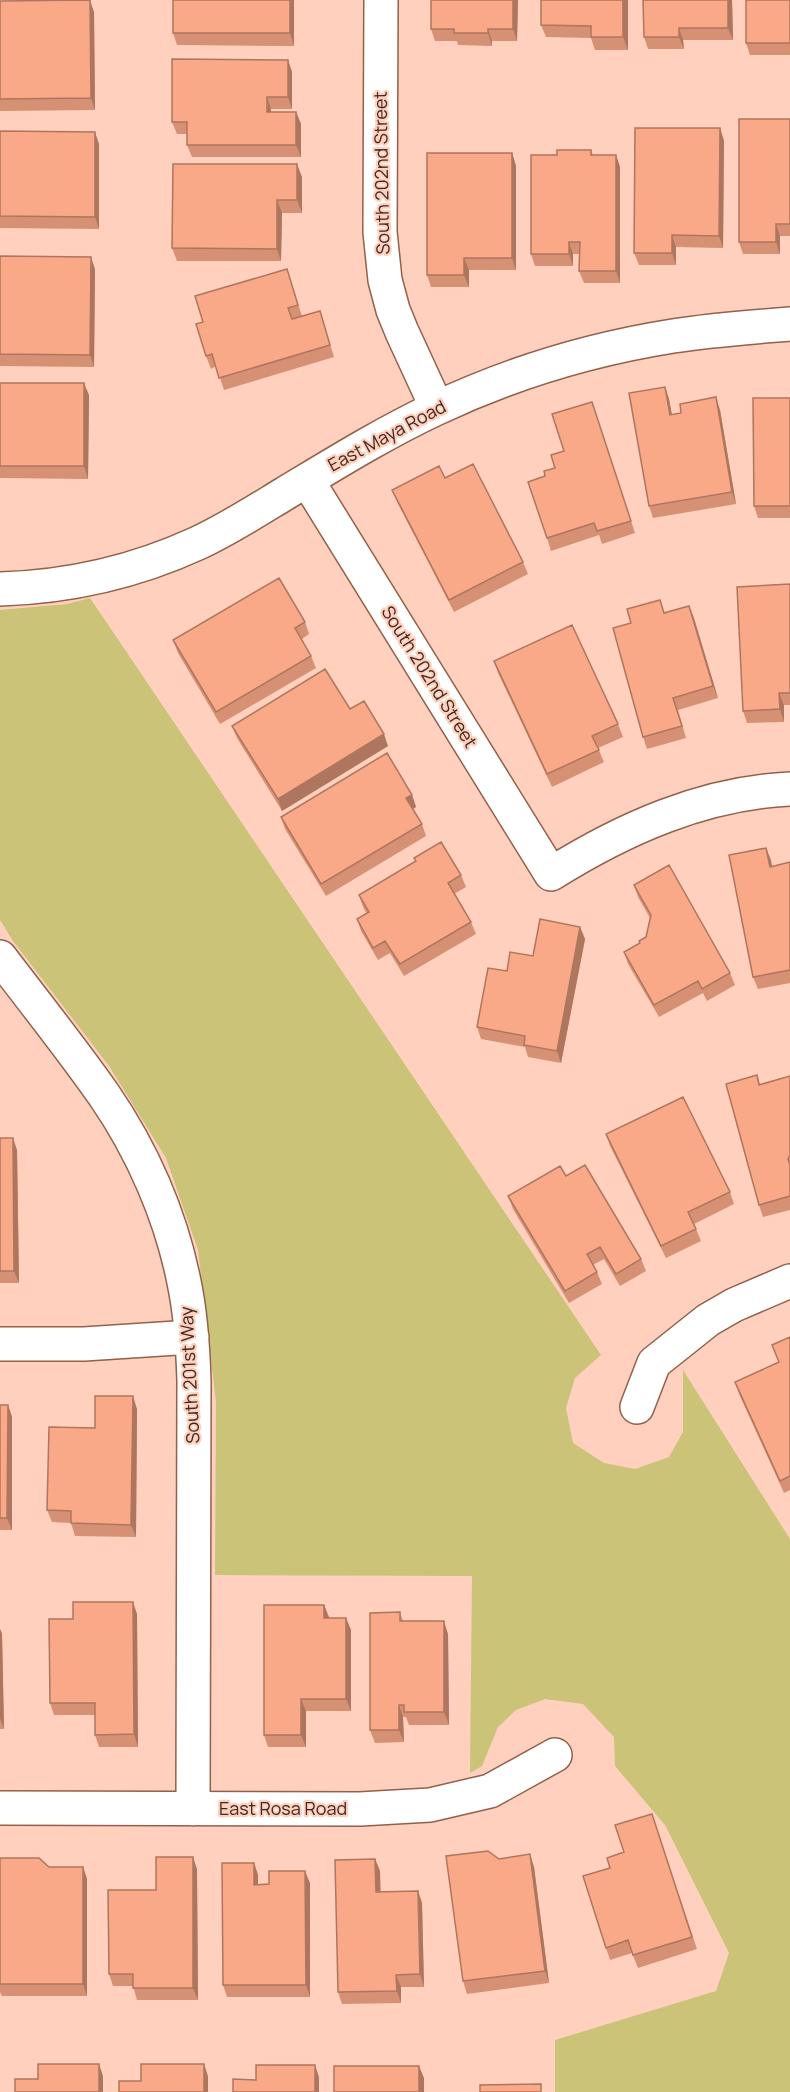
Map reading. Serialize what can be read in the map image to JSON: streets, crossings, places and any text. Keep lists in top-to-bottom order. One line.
{"streets":{"street":["South 202nd Street","East Maya Road","South 201st Way","East Rosa Road"]},"crossings":[["South 202nd Street","East Maya Road"],["South 201st Way","East Rosa Road"]]}
